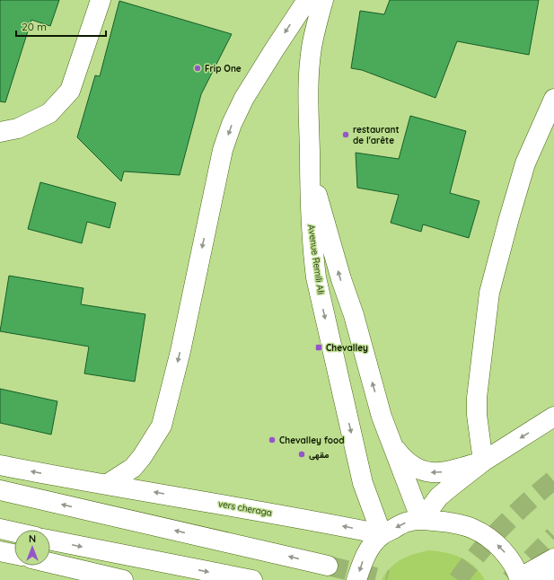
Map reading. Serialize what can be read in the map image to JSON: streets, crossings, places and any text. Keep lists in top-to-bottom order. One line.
{"streets":{"main road":["Avenue Remili Ali","vers cheraga"]},"crossings":[["Avenue Remili Ali","vers cheraga"]],"places":{"other":["Frip One","restaurant de l'arête","Chevalley food","مقهى"],"transit":["Chevalley"]},"scale_bar":"20 m","north":"top"}
